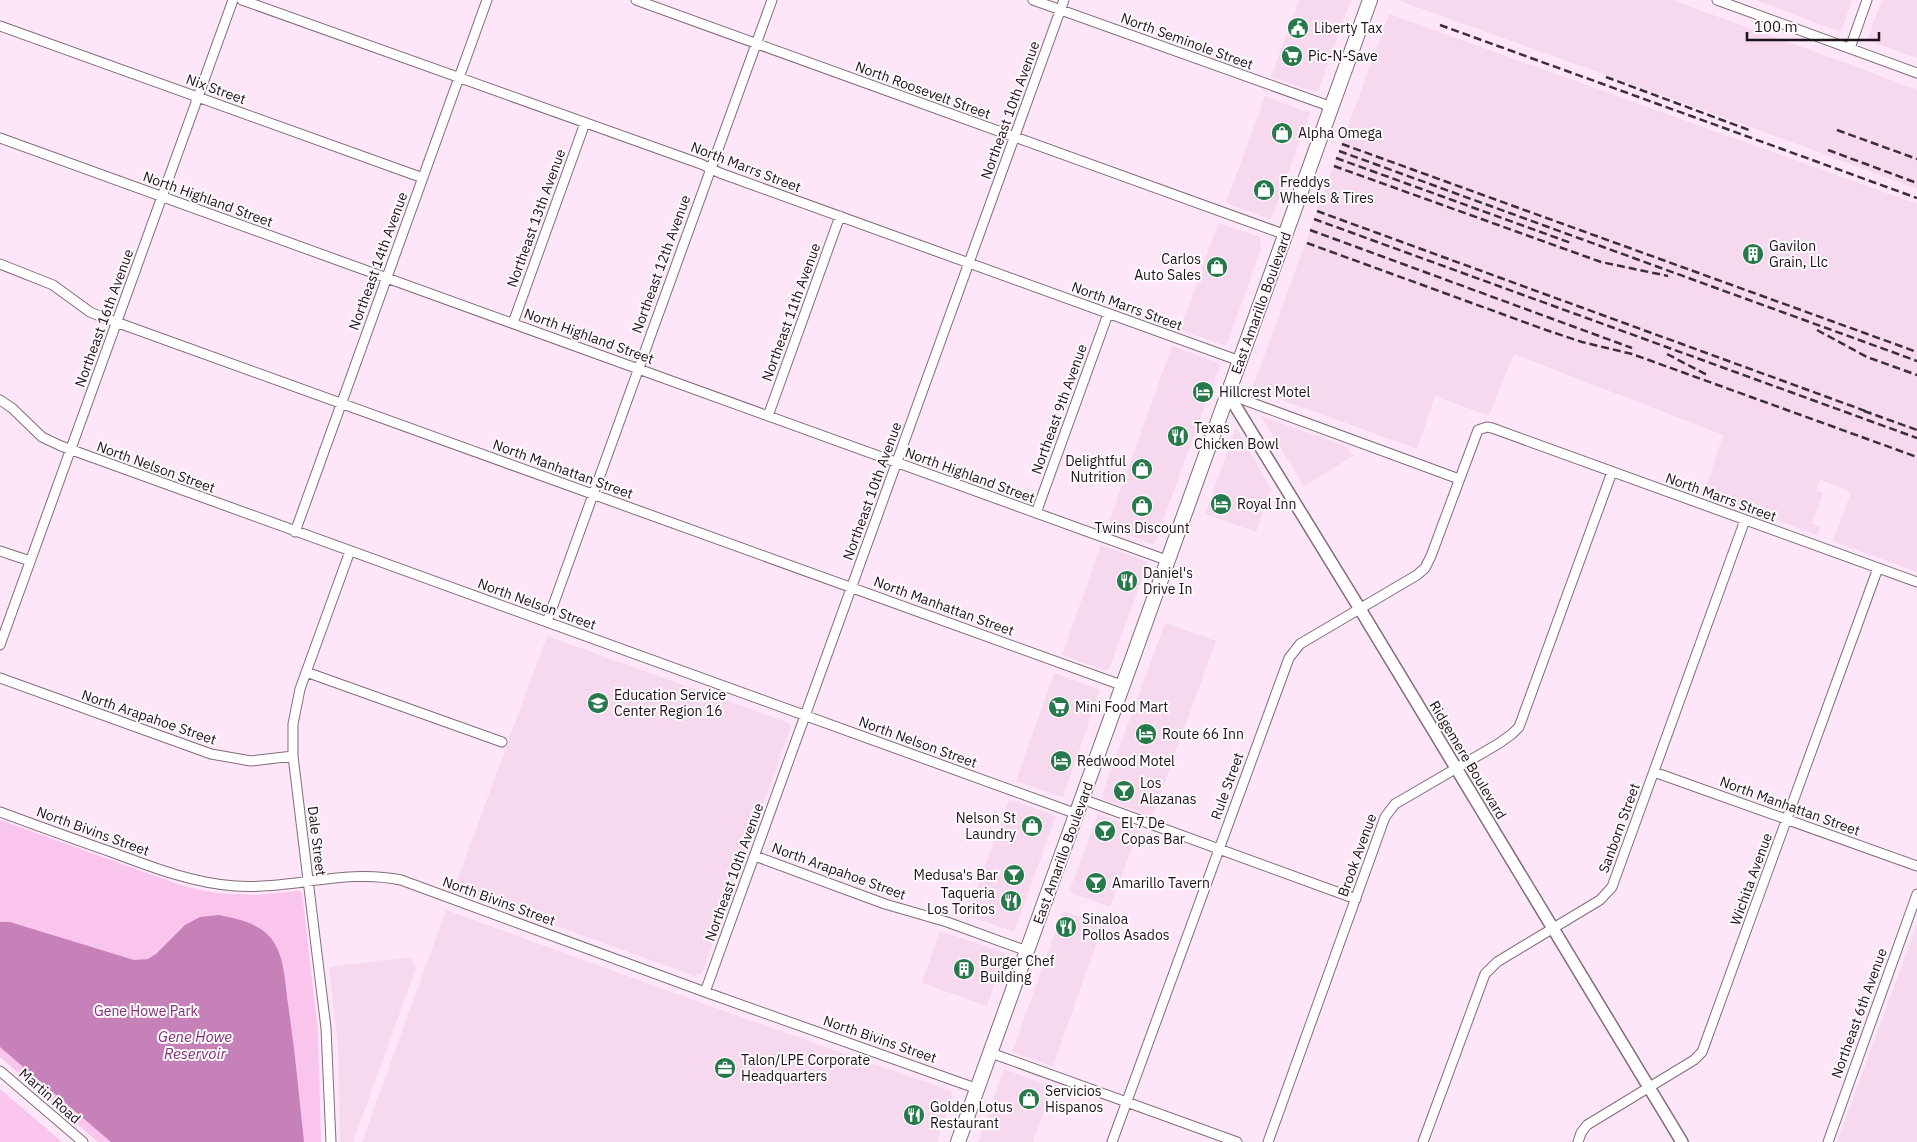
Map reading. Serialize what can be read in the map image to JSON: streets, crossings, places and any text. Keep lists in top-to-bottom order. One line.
{"streets":{"highway":["East Amarillo Boulevard"],"main road":["Ridgemere Boulevard"],"street":["North Seminole Street","Nix Street","North Roosevelt Street","Northeast 10th Avenue","North Marrs Street","North Highland Street","Northeast 13th Avenue","Northeast 14th Avenue","Northeast 12th Avenue","Northeast 11th Avenue","Northeast 16th Avenue","Northeast 9th Avenue","North Nelson Street","North Manhattan Street","North Arapahoe Street","Rule Street","Sanborn Street","North Bivins Street","Dale Street","Brook Avenue","Wichita Avenue","Northeast 6th Avenue","Martin Road"]},"crossings":[["North Seminole Street","Northeast 10th Avenue"],["North Seminole Street","East Amarillo Boulevard"],["Nix Street","Northeast 14th Avenue"],["Nix Street","Northeast 16th Avenue"],["North Roosevelt Street","Northeast 10th Avenue"],["North Roosevelt Street","Northeast 12th Avenue"],["North Roosevelt Street","East Amarillo Boulevard"],["Northeast 10th Avenue","North Marrs Street"],["Northeast 10th Avenue","North Highland Street"],["Northeast 10th Avenue","North Nelson Street"],["Northeast 10th Avenue","North Manhattan Street"],["Northeast 10th Avenue","North Arapahoe Street"],["Northeast 10th Avenue","North Bivins Street"],["North Marrs Street","Northeast 13th Avenue"],["North Marrs Street","Northeast 14th Avenue"],["North Marrs Street","Northeast 12th Avenue"],["North Marrs Street","East Amarillo Boulevard"],["North Marrs Street","Northeast 11th Avenue"],["North Marrs Street","Northeast 9th Avenue"],["North Marrs Street","Rule Street"],["North Marrs Street","Sanborn Street"],["North Marrs Street","Brook Avenue"],["North Marrs Street","Wichita Avenue"],["North Highland Street","Northeast 13th Avenue"],["North Highland Street","Northeast 14th Avenue"],["North Highland Street","Northeast 12th Avenue"],["North Highland Street","East Amarillo Boulevard"],["North Highland Street","Northeast 11th Avenue"],["North Highland Street","Northeast 16th Avenue"],["North Highland Street","Northeast 9th Avenue"],["Northeast 14th Avenue","North Nelson Street"],["Northeast 14th Avenue","North Manhattan Street"],["Northeast 12th Avenue","North Nelson Street"],["Northeast 12th Avenue","North Manhattan Street"],["East Amarillo Boulevard","North Nelson Street"],["East Amarillo Boulevard","North Manhattan Street"],["East Amarillo Boulevard","North Arapahoe Street"],["East Amarillo Boulevard","Ridgemere Boulevard"],["East Amarillo Boulevard","North Bivins Street"],["Northeast 16th Avenue","North Nelson Street"],["Northeast 16th Avenue","North Manhattan Street"],["North Nelson Street","Dale Street"],["North Manhattan Street","Sanborn Street"],["North Manhattan Street","Wichita Avenue"],["North Arapahoe Street","Dale Street"],["Ridgemere Boulevard","Rule Street"],["Ridgemere Boulevard","Sanborn Street"],["Ridgemere Boulevard","Brook Avenue"],["Ridgemere Boulevard","Wichita Avenue"],["North Bivins Street","Dale Street"]],"water":["Gene Howe Reservoir"],"parks":["Gene Howe Park"],"places":{"public building":["Liberty Tax"],"supermarket":["Pic-N-Save","Mini Food Mart"],"shop":["Alpha Omega","Freddys Wheels & Tires","Carlos Auto Sales","Delightful Nutrition","Twins Discount","Nelson St Laundry","Servicios Hispanos"],"building":["Gavilon Grain, Llc","Burger Chef Building"],"hotel":["Hillcrest Motel","Royal Inn","Route 66 Inn","Redwood Motel"],"restaurant":["Texas Chicken Bowl","Daniel's Drive In","Taqueria Los Toritos","Sinaloa Pollos Asados","Golden Lotus Restaurant"],"school or university":["Education Service Center Region 16"],"bar":["Los Alazanas","El 7 De Copas Bar","Medusa's Bar","Amarillo Tavern"],"office":["Talon/LPE Corporate Headquarters"]},"scale_bar":"100 m"}
